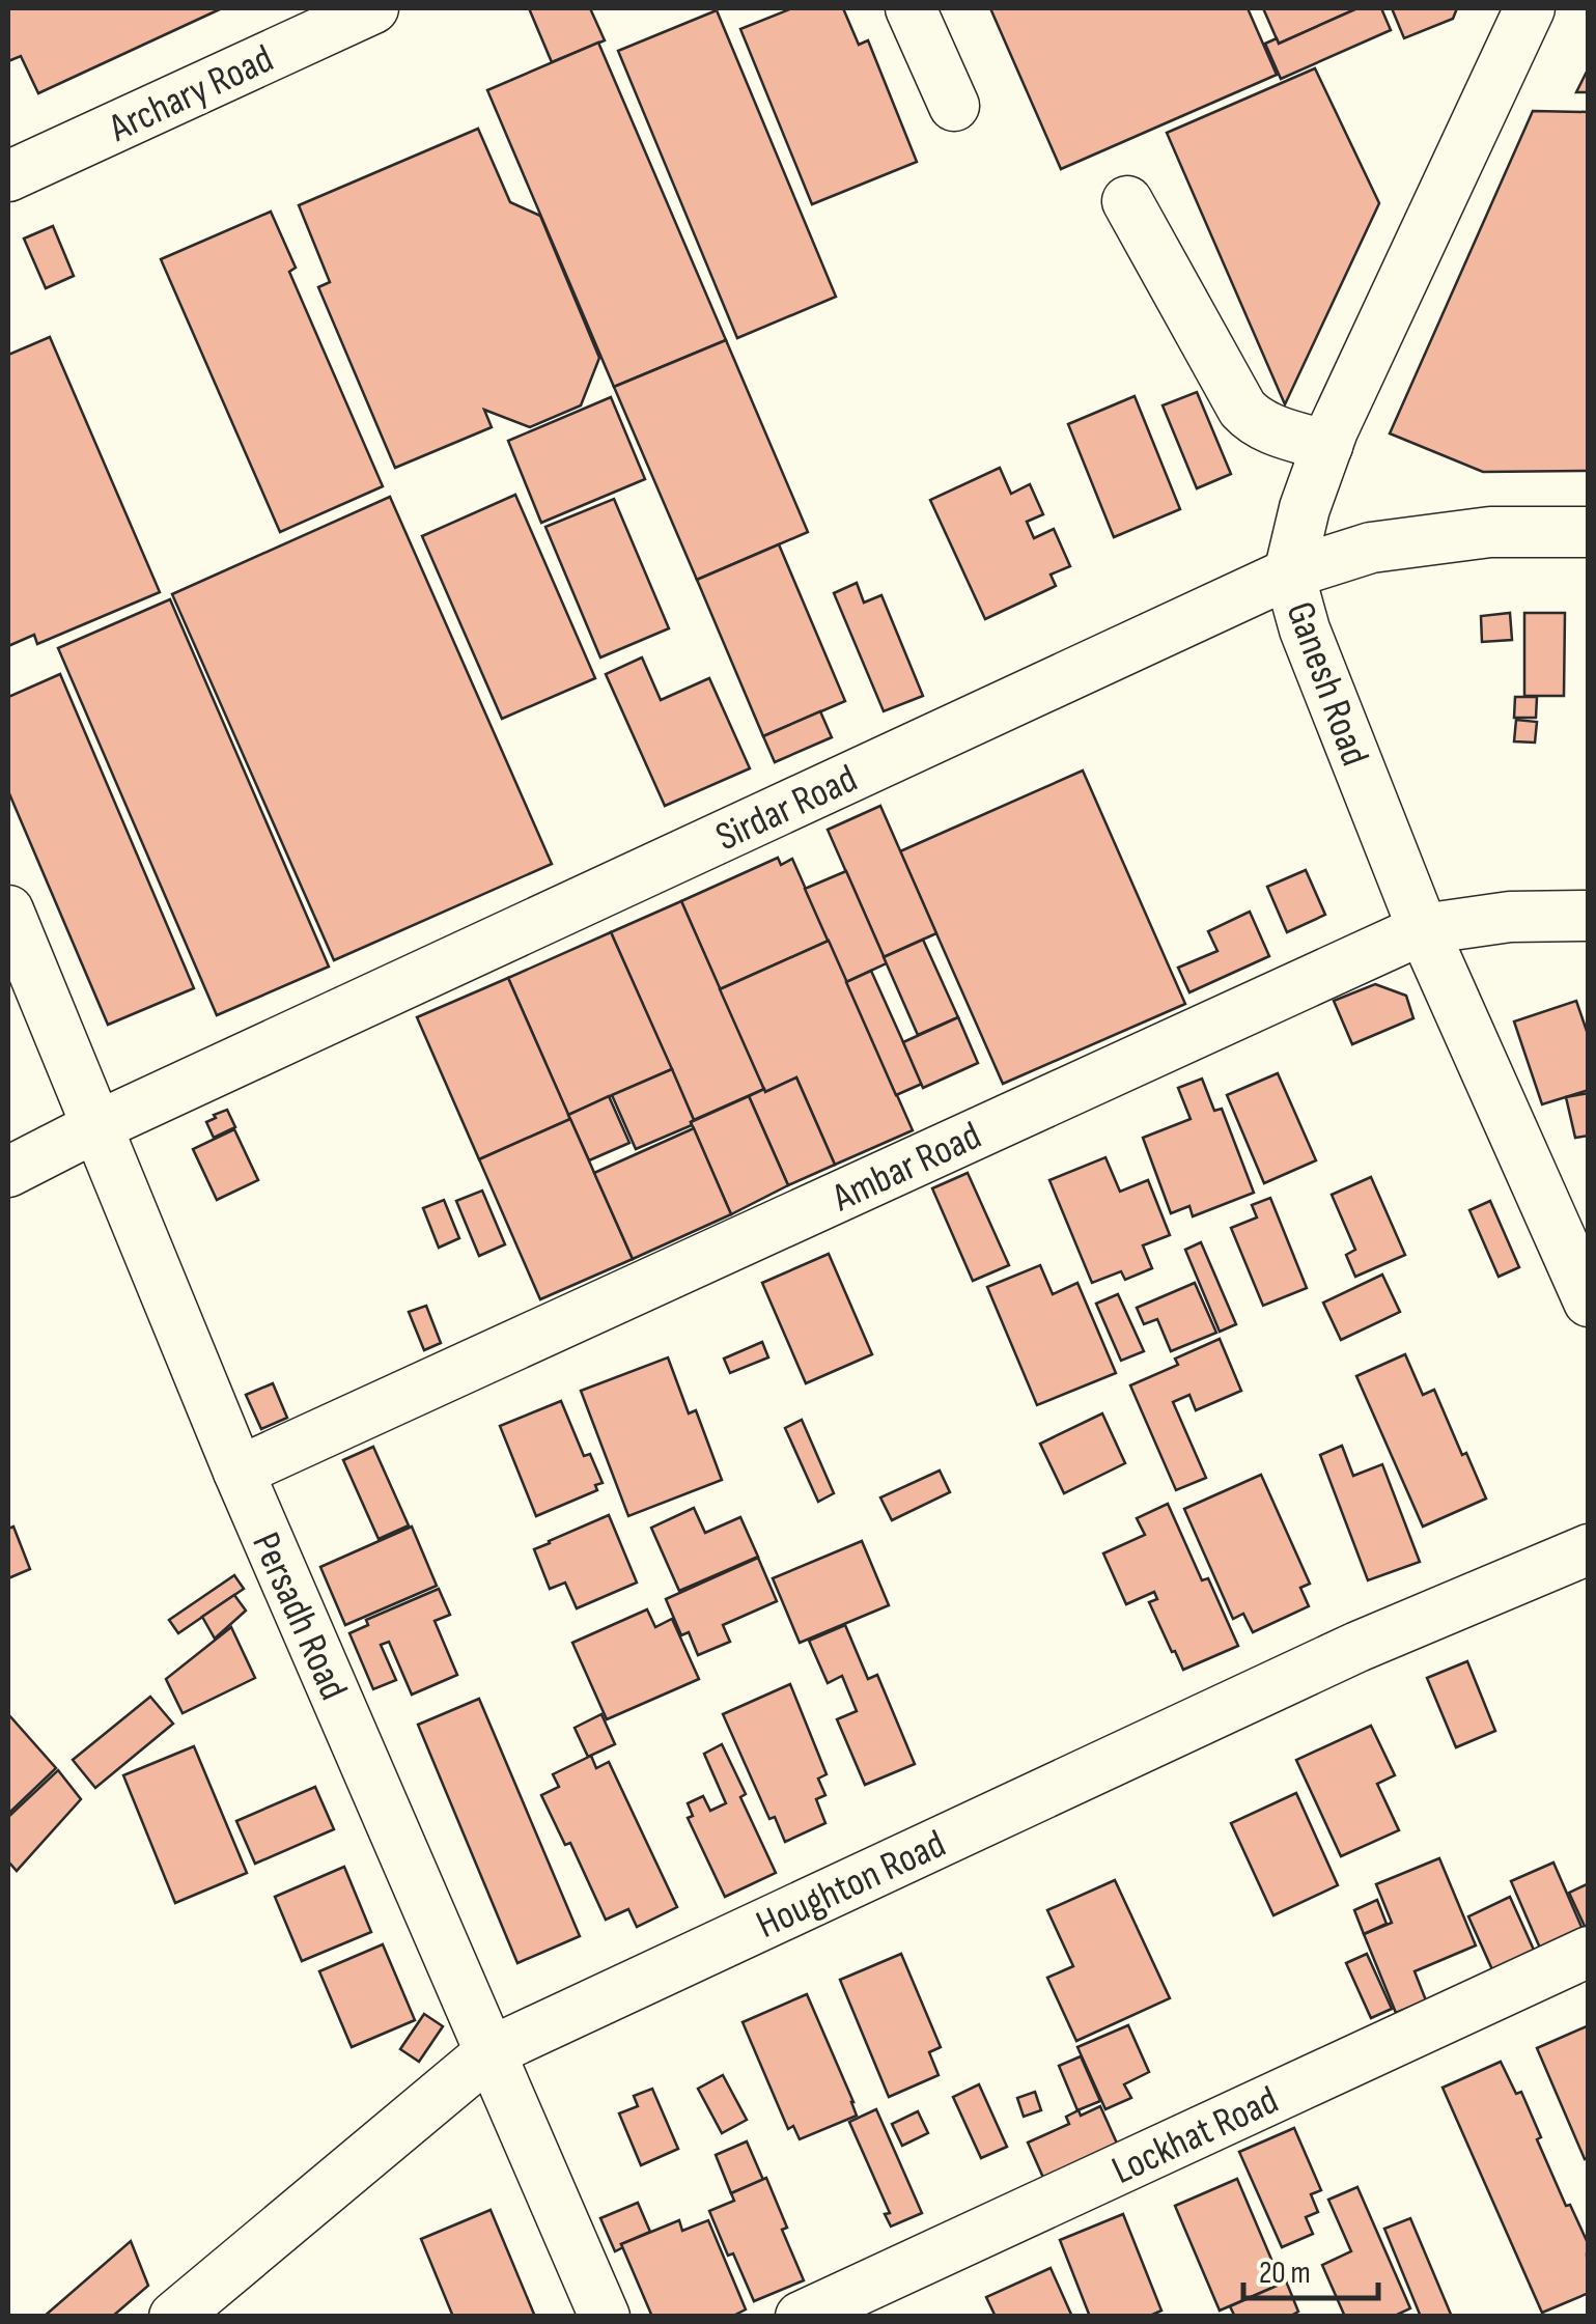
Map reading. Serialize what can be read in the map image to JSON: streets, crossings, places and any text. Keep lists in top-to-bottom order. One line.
{"streets":{"street":["Archary Road","Ganesh Road","Sirdar Road","Ambar Road","Persadh Road","Houghton Road","Lockhat Road"]},"crossings":[["Ganesh Road","Sirdar Road"],["Ganesh Road","Ambar Road"],["Sirdar Road","Persadh Road"],["Ambar Road","Persadh Road"],["Persadh Road","Houghton Road"]],"scale_bar":"20 m"}
